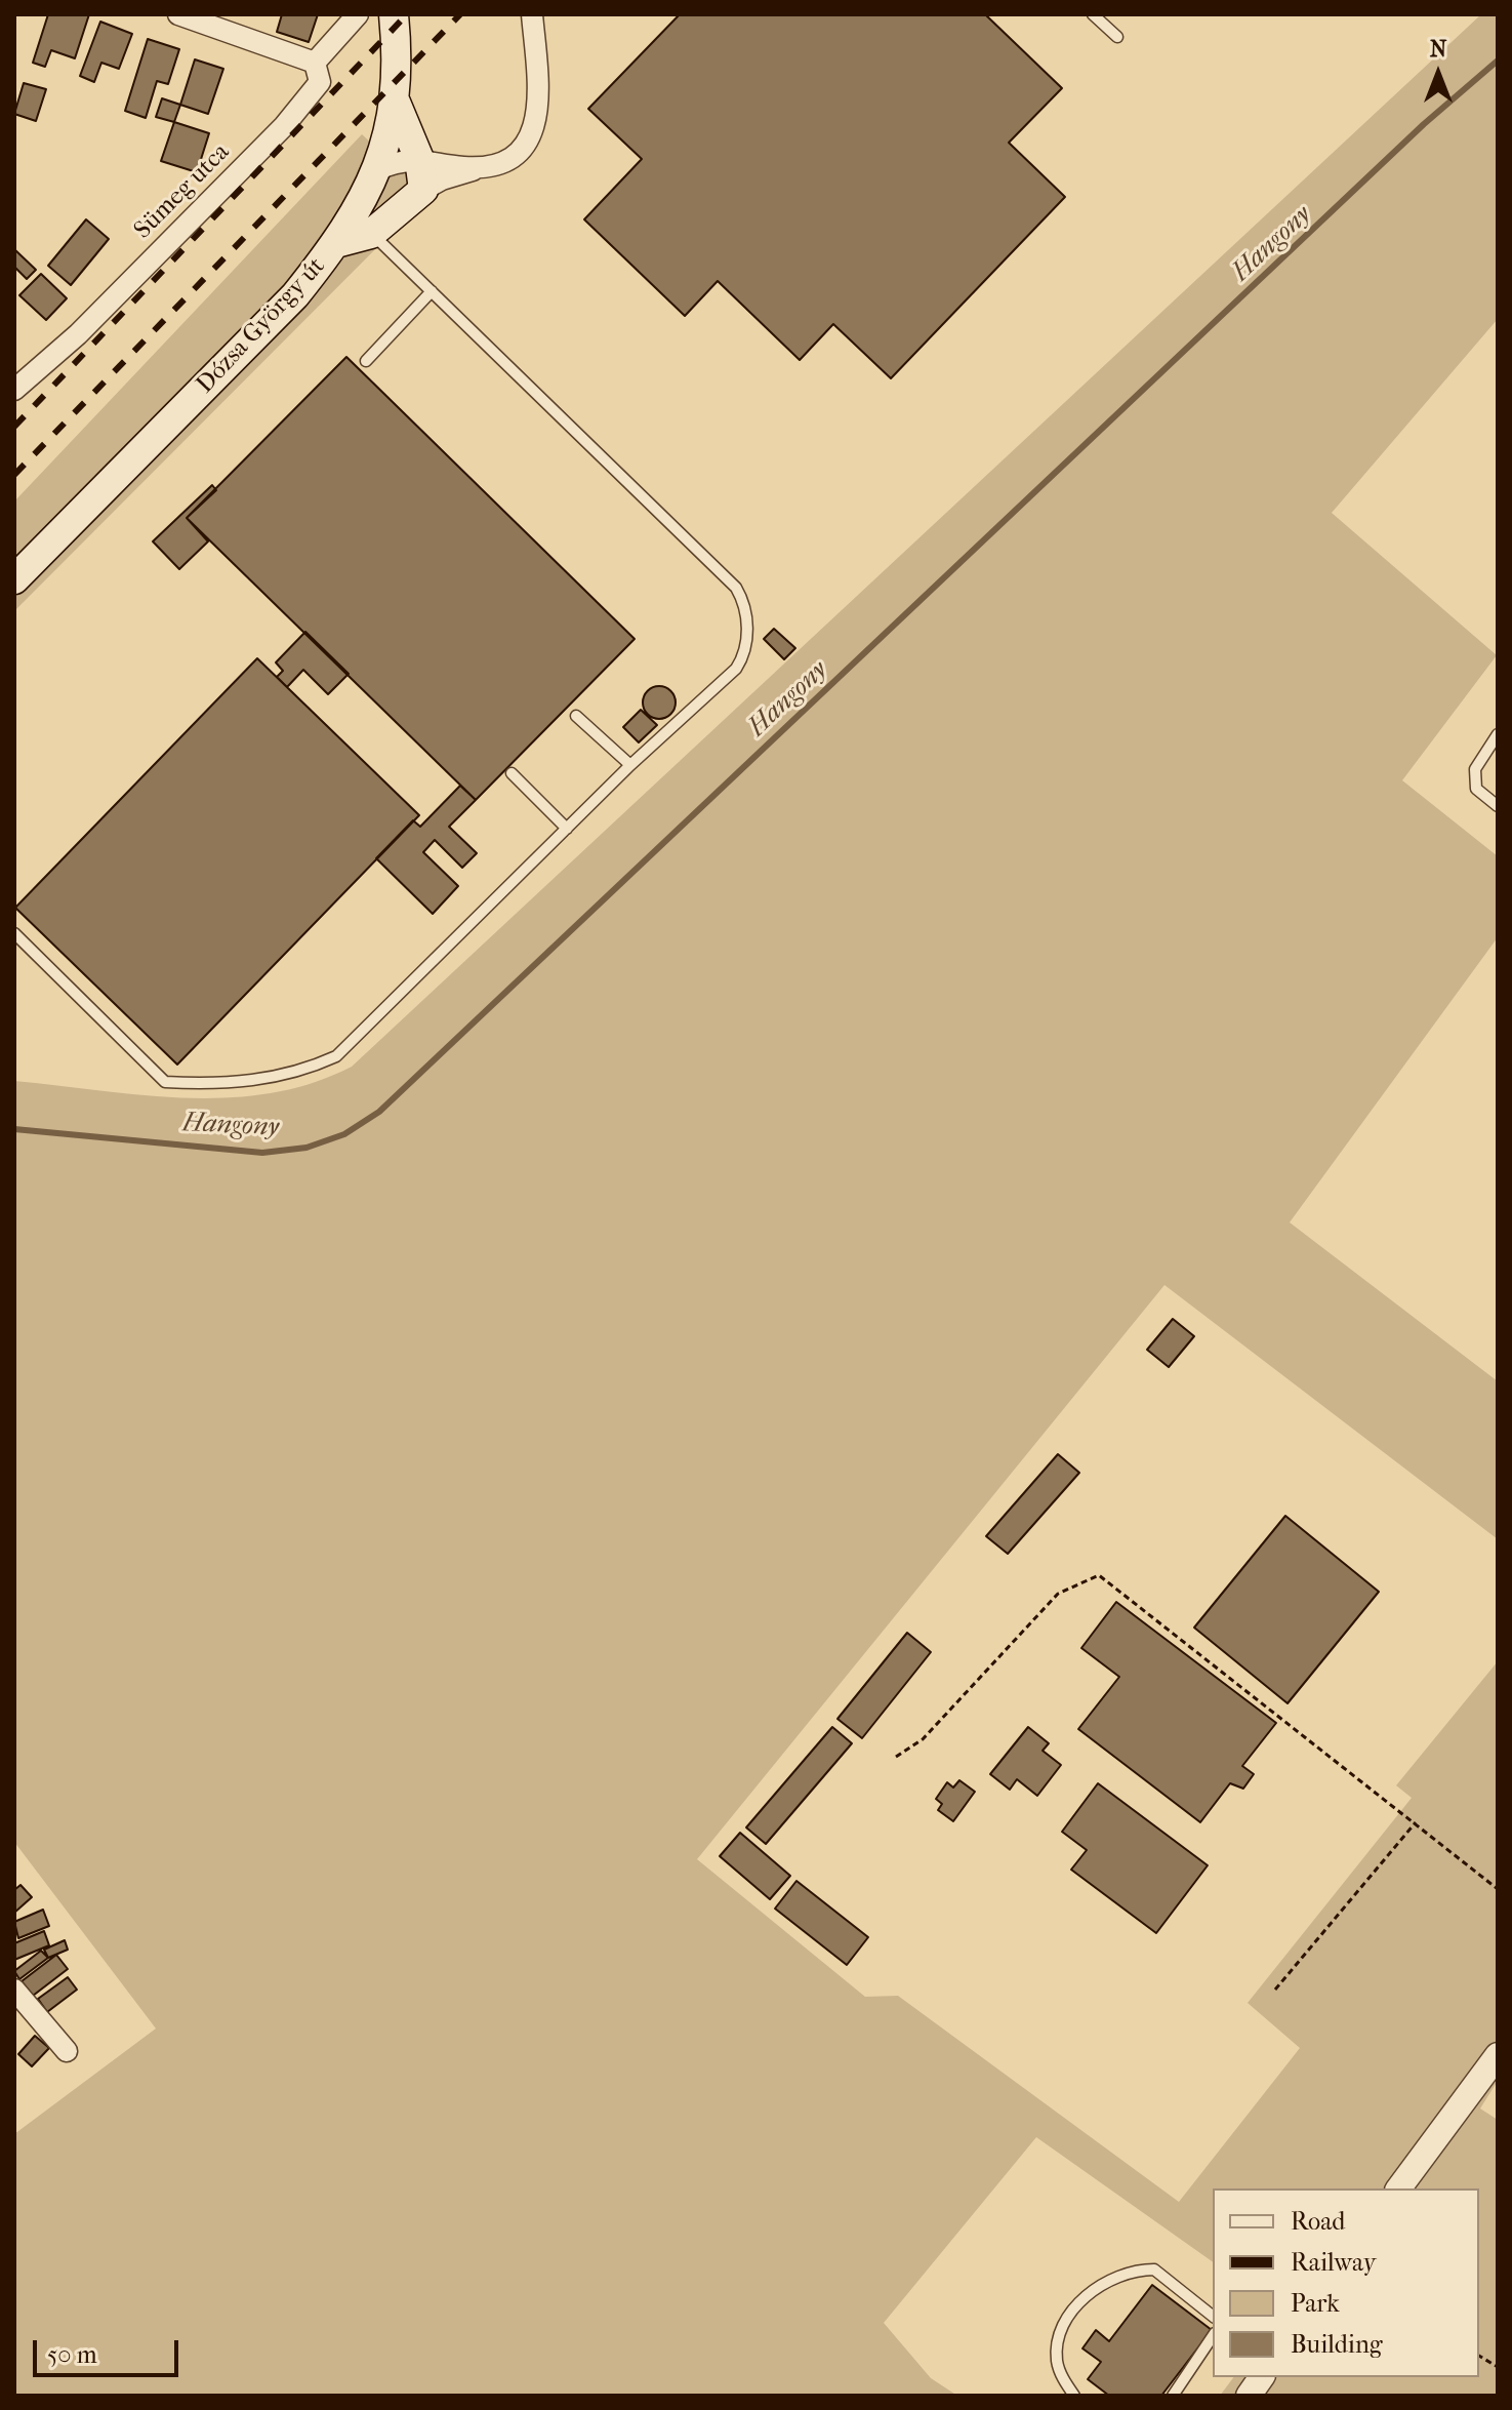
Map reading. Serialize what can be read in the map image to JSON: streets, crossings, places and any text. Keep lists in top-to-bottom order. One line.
{"streets":{"main road":["Dózsa György út"],"street":["Sümeg utca"]},"water":["Hangony"],"legend":["Road","Railway","Park","Building"],"scale_bar":"50 m","north":"top"}
